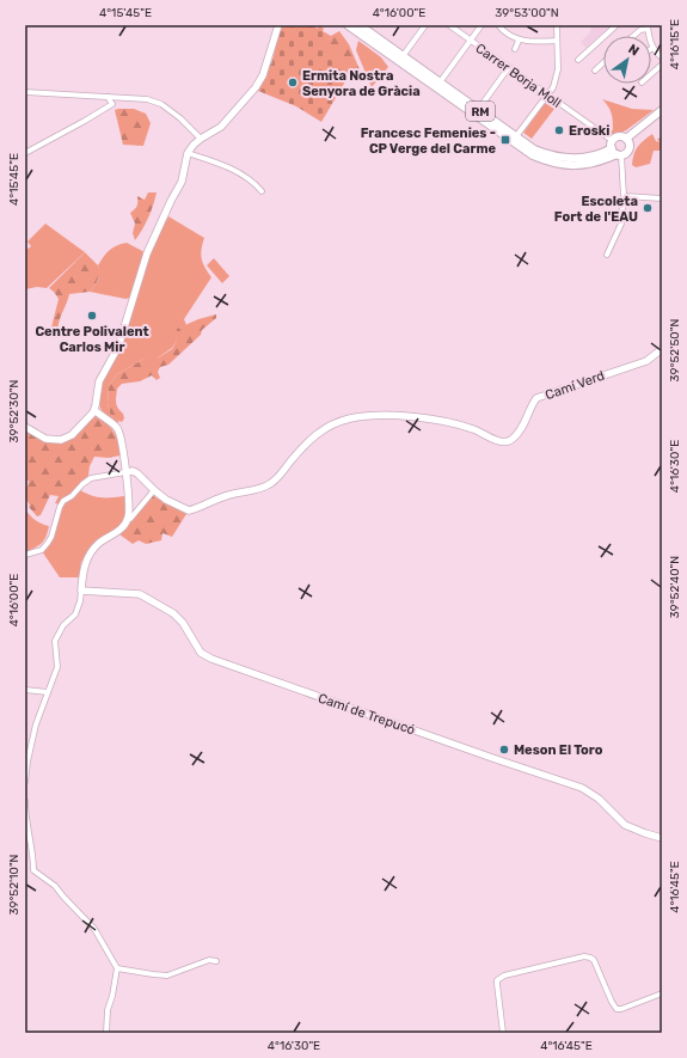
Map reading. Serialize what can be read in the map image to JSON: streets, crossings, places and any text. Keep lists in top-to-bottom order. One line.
{"streets":{"main road":["RM"],"street":["Carrer Borja Moll","Camí Verd","Camí de Trepucó"]},"crossings":[["Carrer Borja Moll","RM"]],"places":{"other":["Ermita Nostra Senyora de Gràcia","Eroski","Escoleta Fort de l'EAU","Centre Polivalent Carlos Mir","Meson El Toro"],"transit":["Francesc Femenies - CP Verge del Carme"]},"north":"top right","coordinates":["4°15'45\"E","4°16'00\"E","39°53'00\"N","4°16'15\"E","39°52'50\"N","39°52'30\"N","4°16'30\"E","39°52'40\"N","39°52'10\"N","4°16'45\"E"]}
